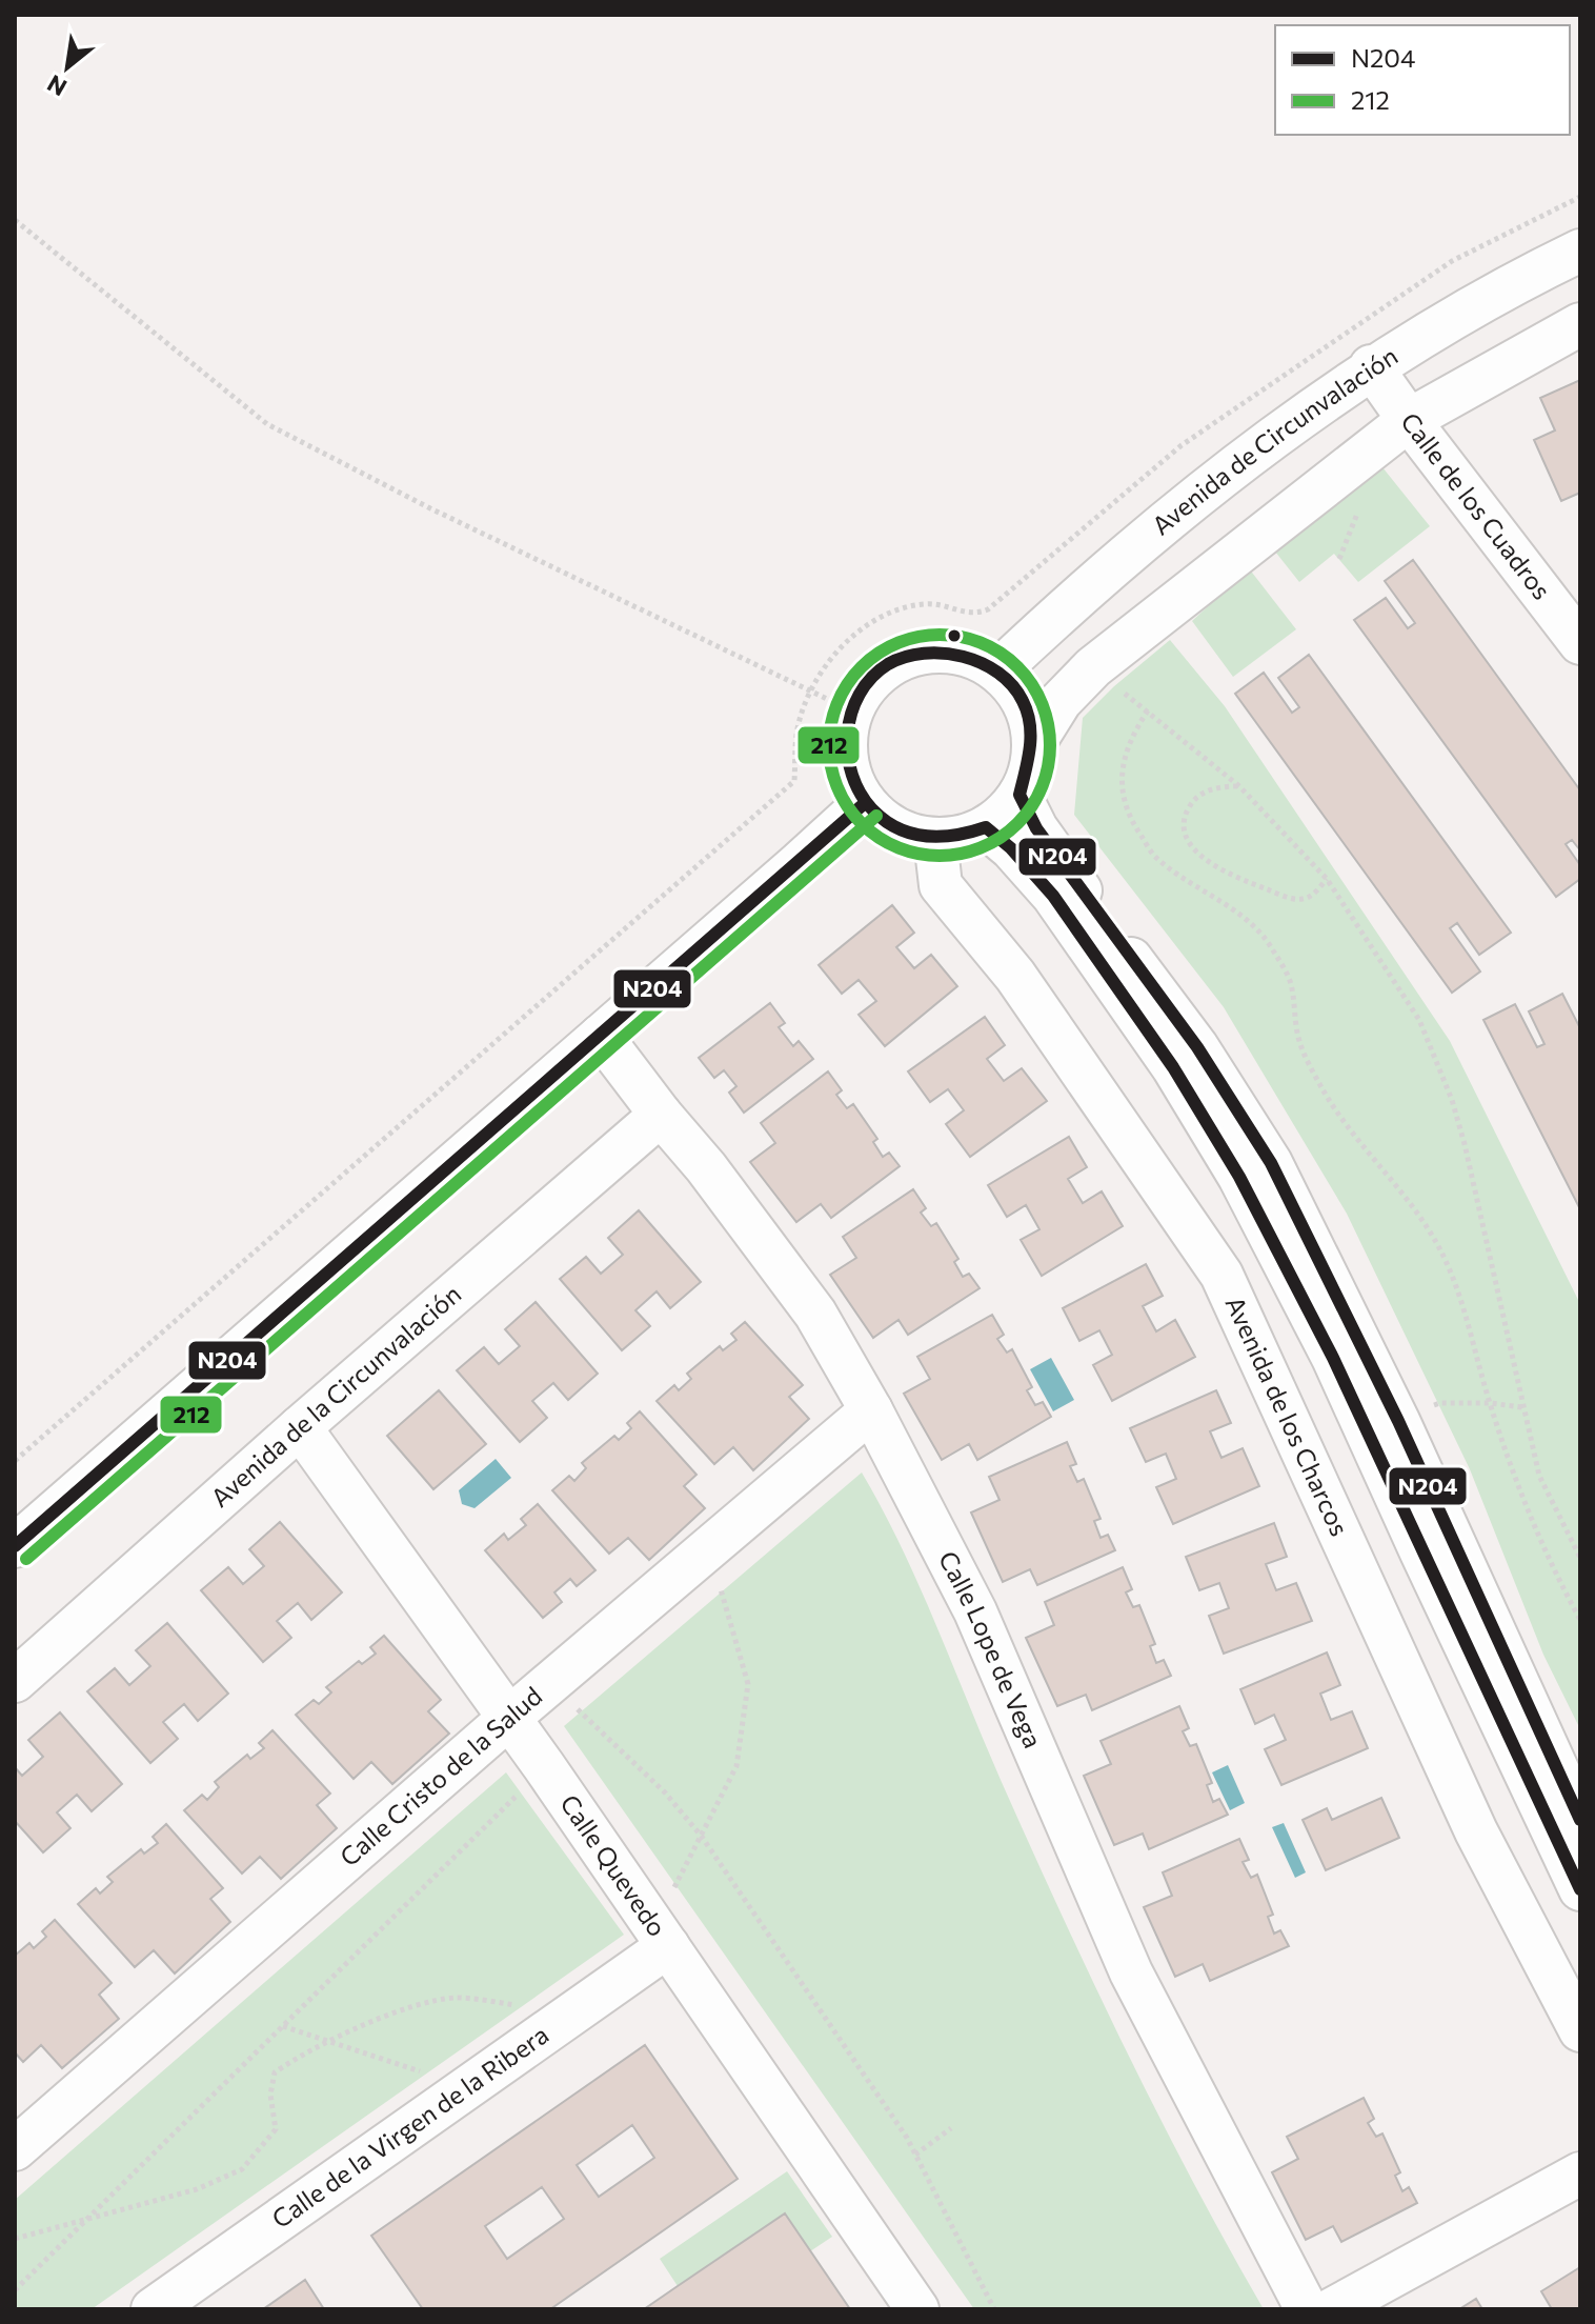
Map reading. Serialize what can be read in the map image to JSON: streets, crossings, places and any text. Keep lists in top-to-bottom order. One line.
{"streets":{"street":["Avenida de Circunvalación","Calle de los Cuadros","Avenida de la Circunvalación","Avenida de los Charcos","Calle Lope de Vega","Calle Cristo de la Salud","Calle Quevedo","Calle de la Virgen de la Ribera"]},"crossings":[["Avenida de Circunvalación","Calle de los Cuadros"],["Avenida de Circunvalación","Avenida de los Charcos"],["Avenida de la Circunvalación","Calle Lope de Vega"],["Avenida de la Circunvalación","Calle Quevedo"],["Calle Lope de Vega","Calle Cristo de la Salud"],["Calle Cristo de la Salud","Calle Quevedo"],["Calle Quevedo","Calle de la Virgen de la Ribera"]],"lines":["transit line 212","transit line N204"],"legend":["N204","212"],"north":"bottom left"}
